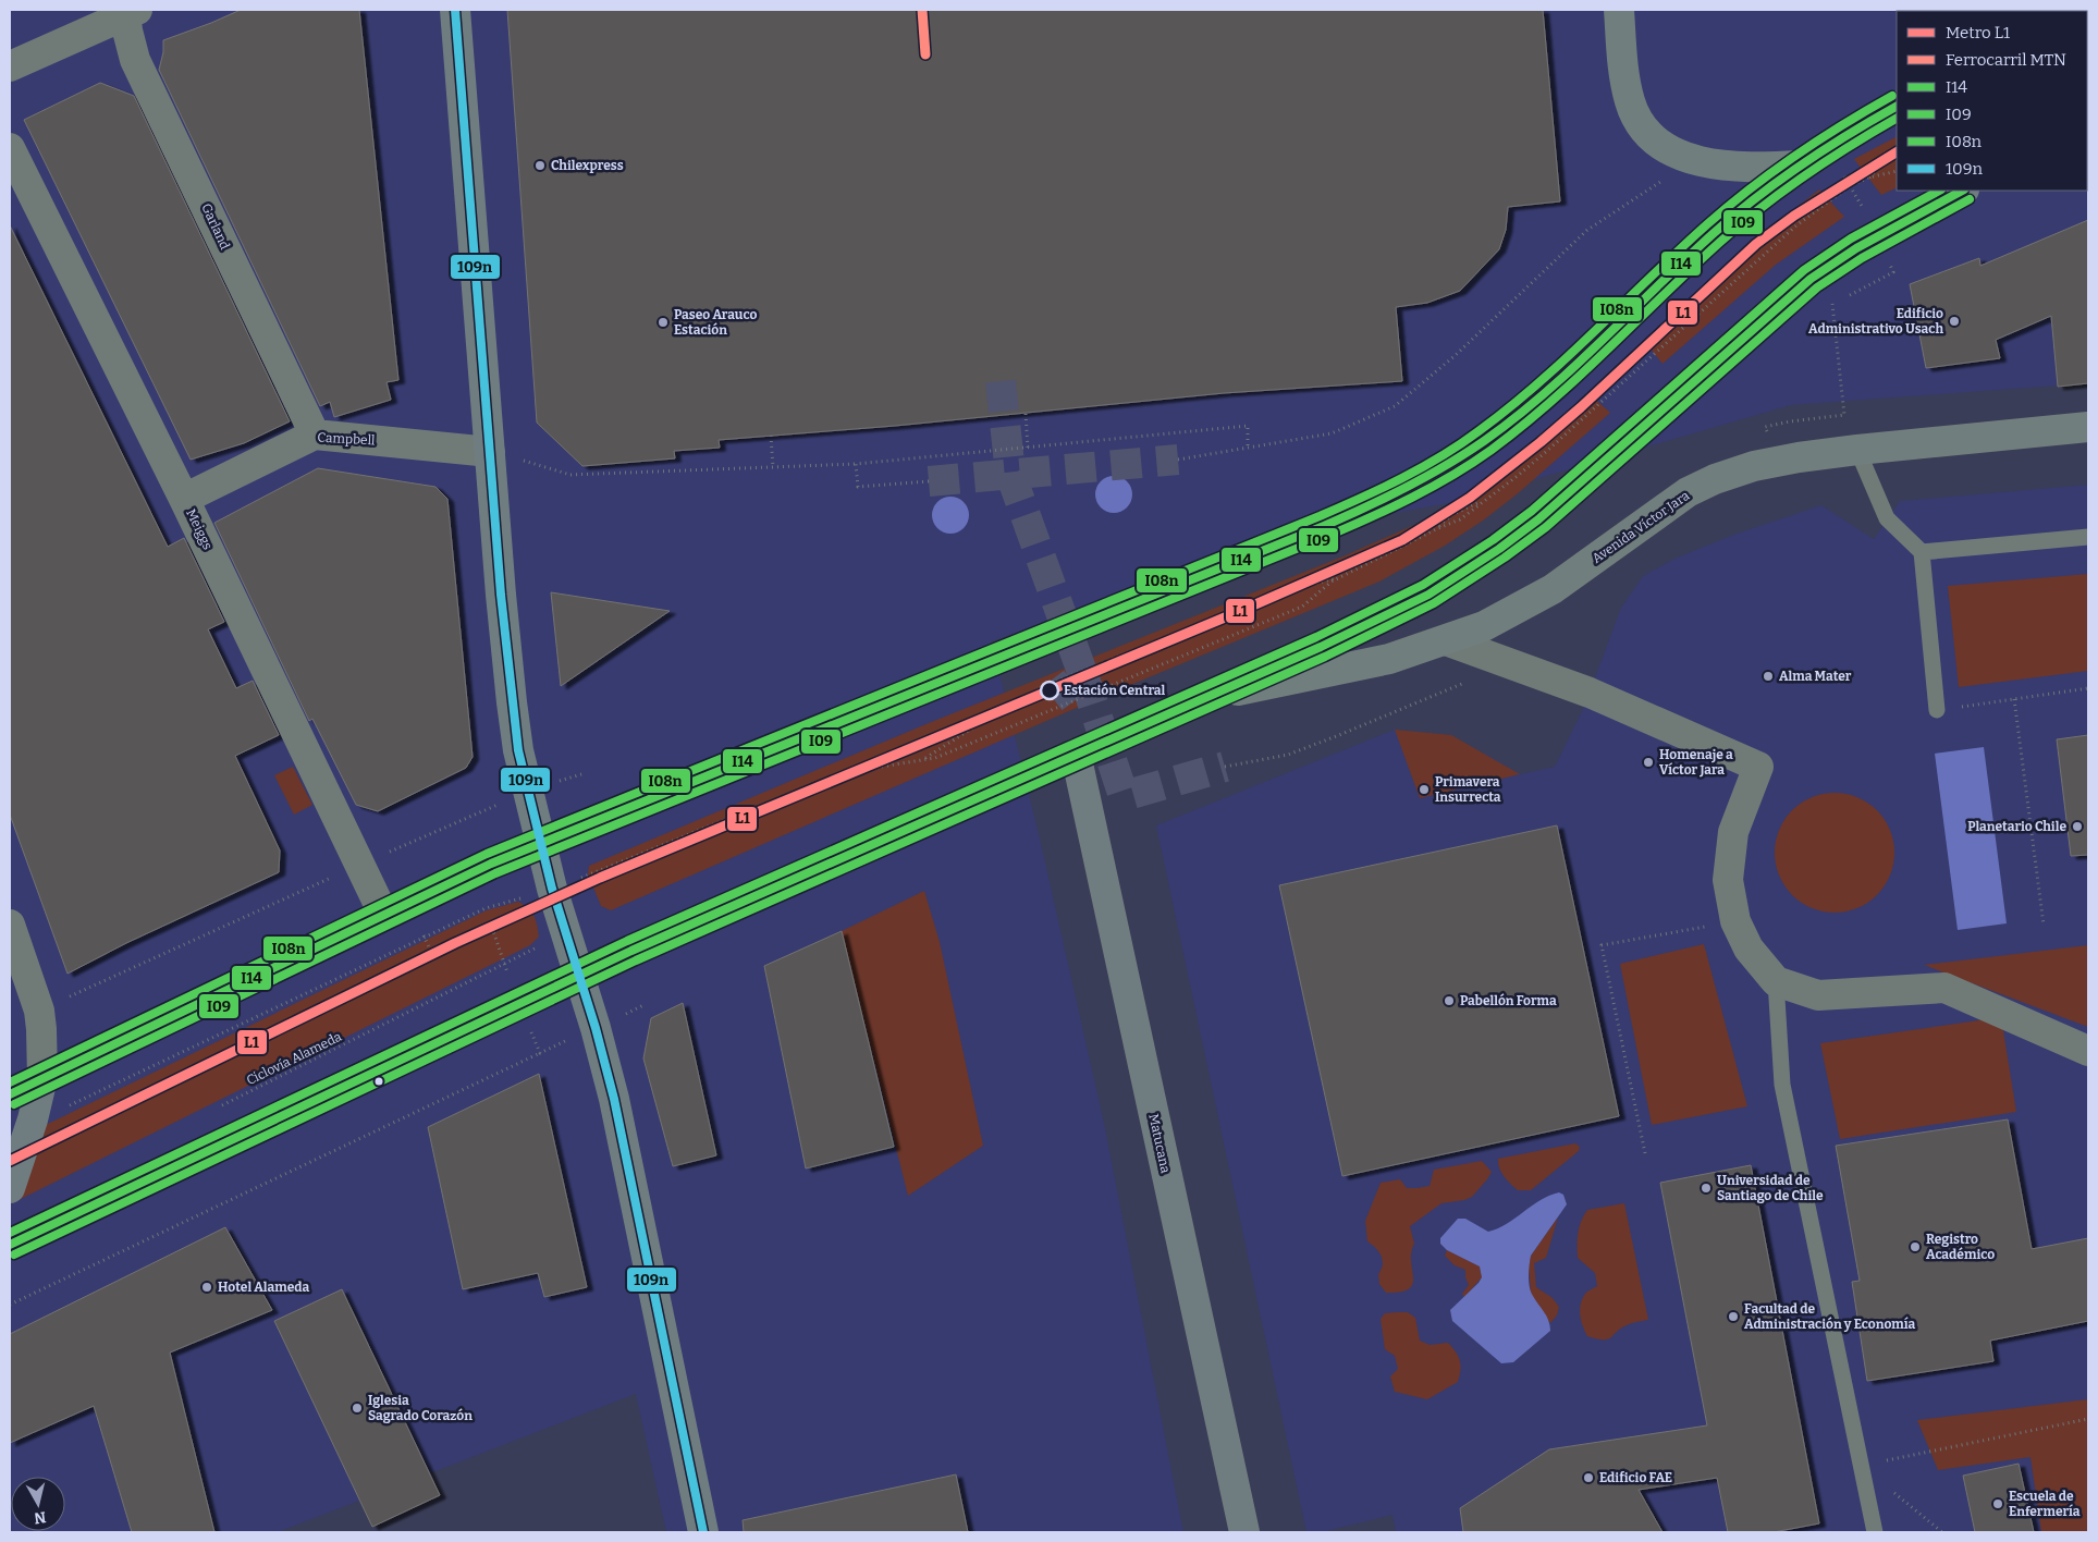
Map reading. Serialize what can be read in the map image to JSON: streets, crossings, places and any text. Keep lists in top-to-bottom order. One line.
{"streets":{"main road":["Avenida Víctor Jara","Matucana"],"street":["Garland","Campbell","Meiggs"],"path":["Ciclovía Alameda"]},"crossings":[["Garland","Campbell"],["Campbell","Meiggs"]],"places":["Chilexpress","Edificio Administrativo Usach","Paseo Arauco Estación","Alma Mater","Estación Central","Homenaje a Víctor Jara","Primavera Insurrecta","Planetario Chile","Pabellón Forma","Universidad de Santiago de Chile","Registro Académico","Hotel Alameda","Facultad de Administración y Economía","Iglesia Sagrado Corazón","Edificio FAE","Escuela de Enfermería"],"lines":["rail line MTN","transit line 109n","transit line I08n","transit line I14","transit line I09","metro line L1"],"legend":["Metro L1","Ferrocarril MTN","I14","I09","I08n","109n"],"north":"bottom"}
